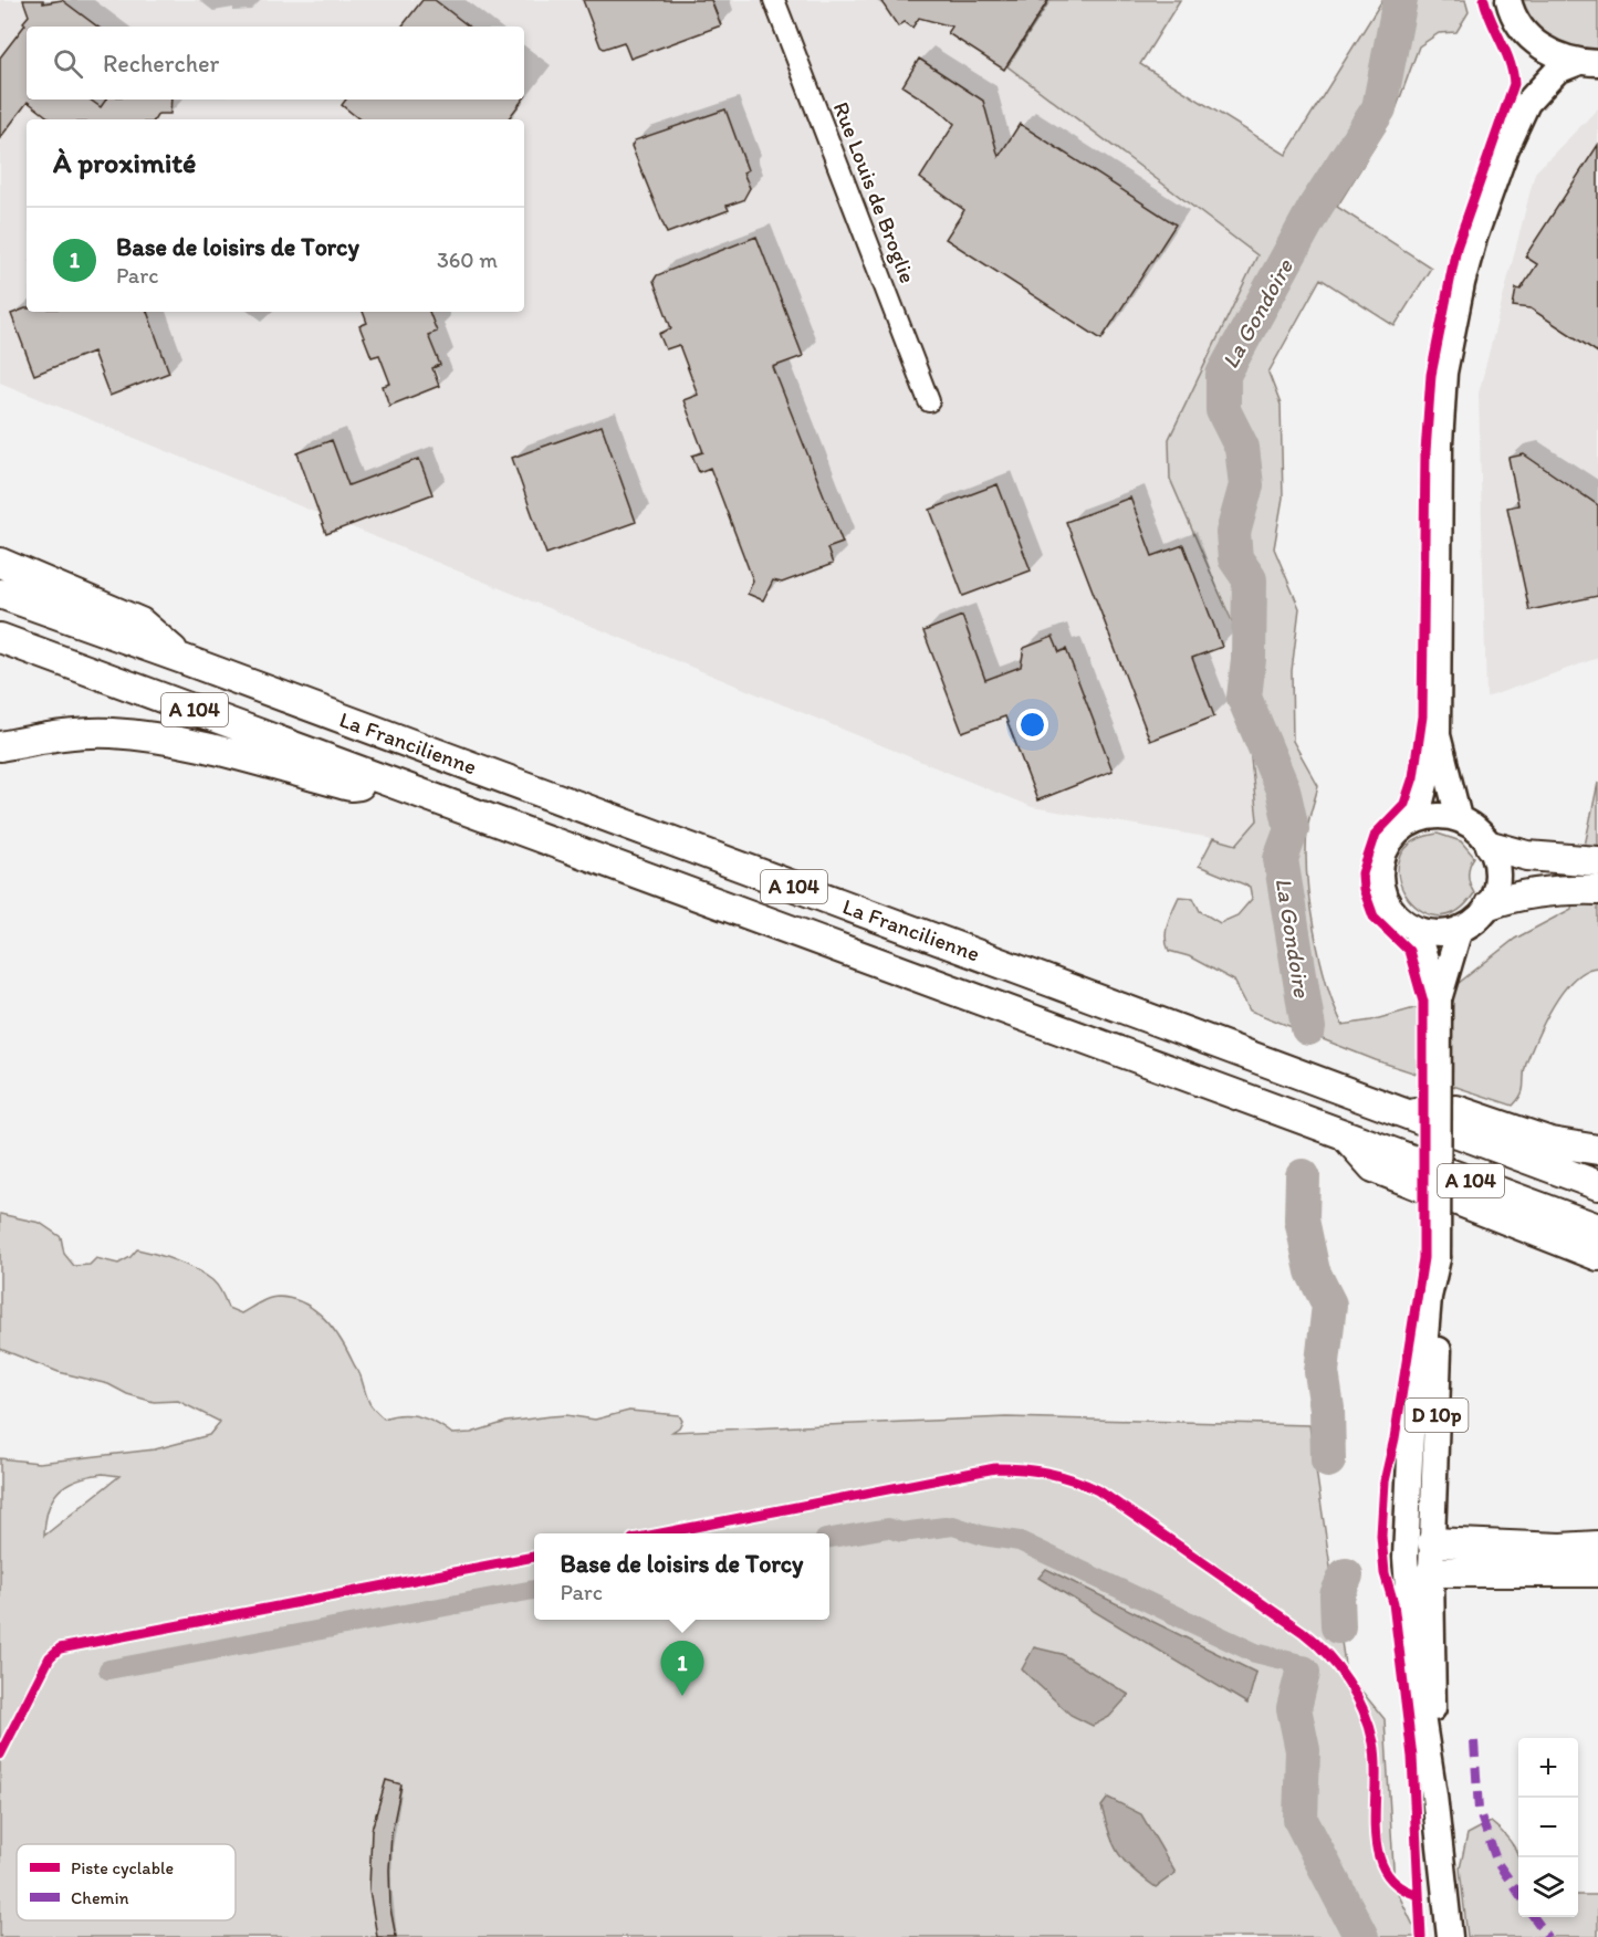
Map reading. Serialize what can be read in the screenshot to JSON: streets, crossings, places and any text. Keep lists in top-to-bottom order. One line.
{"streets":{"highway":["A 104","La Francilienne"],"main road":["D 10p"],"street":["Rue Louis de Broglie"]},"water":["La Gondoire"],"legend":["Piste cyclable","Chemin"],"page":{"search":"Rechercher","heading":"À proximité","list":[{"mark":"1","name":"Base de loisirs de Torcy","note":"Parc","value":"360 m"}],"popup":["Base de loisirs de Torcy","Parc"],"pins":"1","map_buttons":["+","−"]}}
